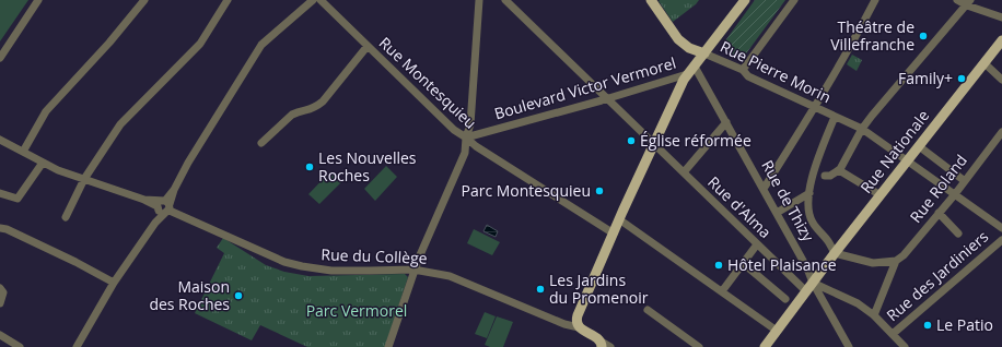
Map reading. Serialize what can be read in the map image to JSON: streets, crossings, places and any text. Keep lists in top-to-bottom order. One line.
{"streets":{"main road":["Rue Nationale"],"street":["Rue Pierre Morin","Rue Montesquieu","Boulevard Victor Vermorel","Rue Roland","Rue de Thizy","Rue d'Alma","Rue du Collège","Rue des Jardiniers"]},"crossings":[["Rue Pierre Morin","Rue Nationale"],["Rue Pierre Morin","Rue Roland"],["Rue Montesquieu","Boulevard Victor Vermorel"],["Boulevard Victor Vermorel","Rue d'Alma"],["Rue Nationale","Rue de Thizy"],["Rue Nationale","Rue d'Alma"]],"parks":["Parc Vermorel"],"places":["Théâtre de Villefranche","Family+","Église réformée","Les Nouvelles Roches","Parc Montesquieu","Hôtel Plaisance","Les Jardins du Promenoir","Maison des Roches","Le Patio"]}
